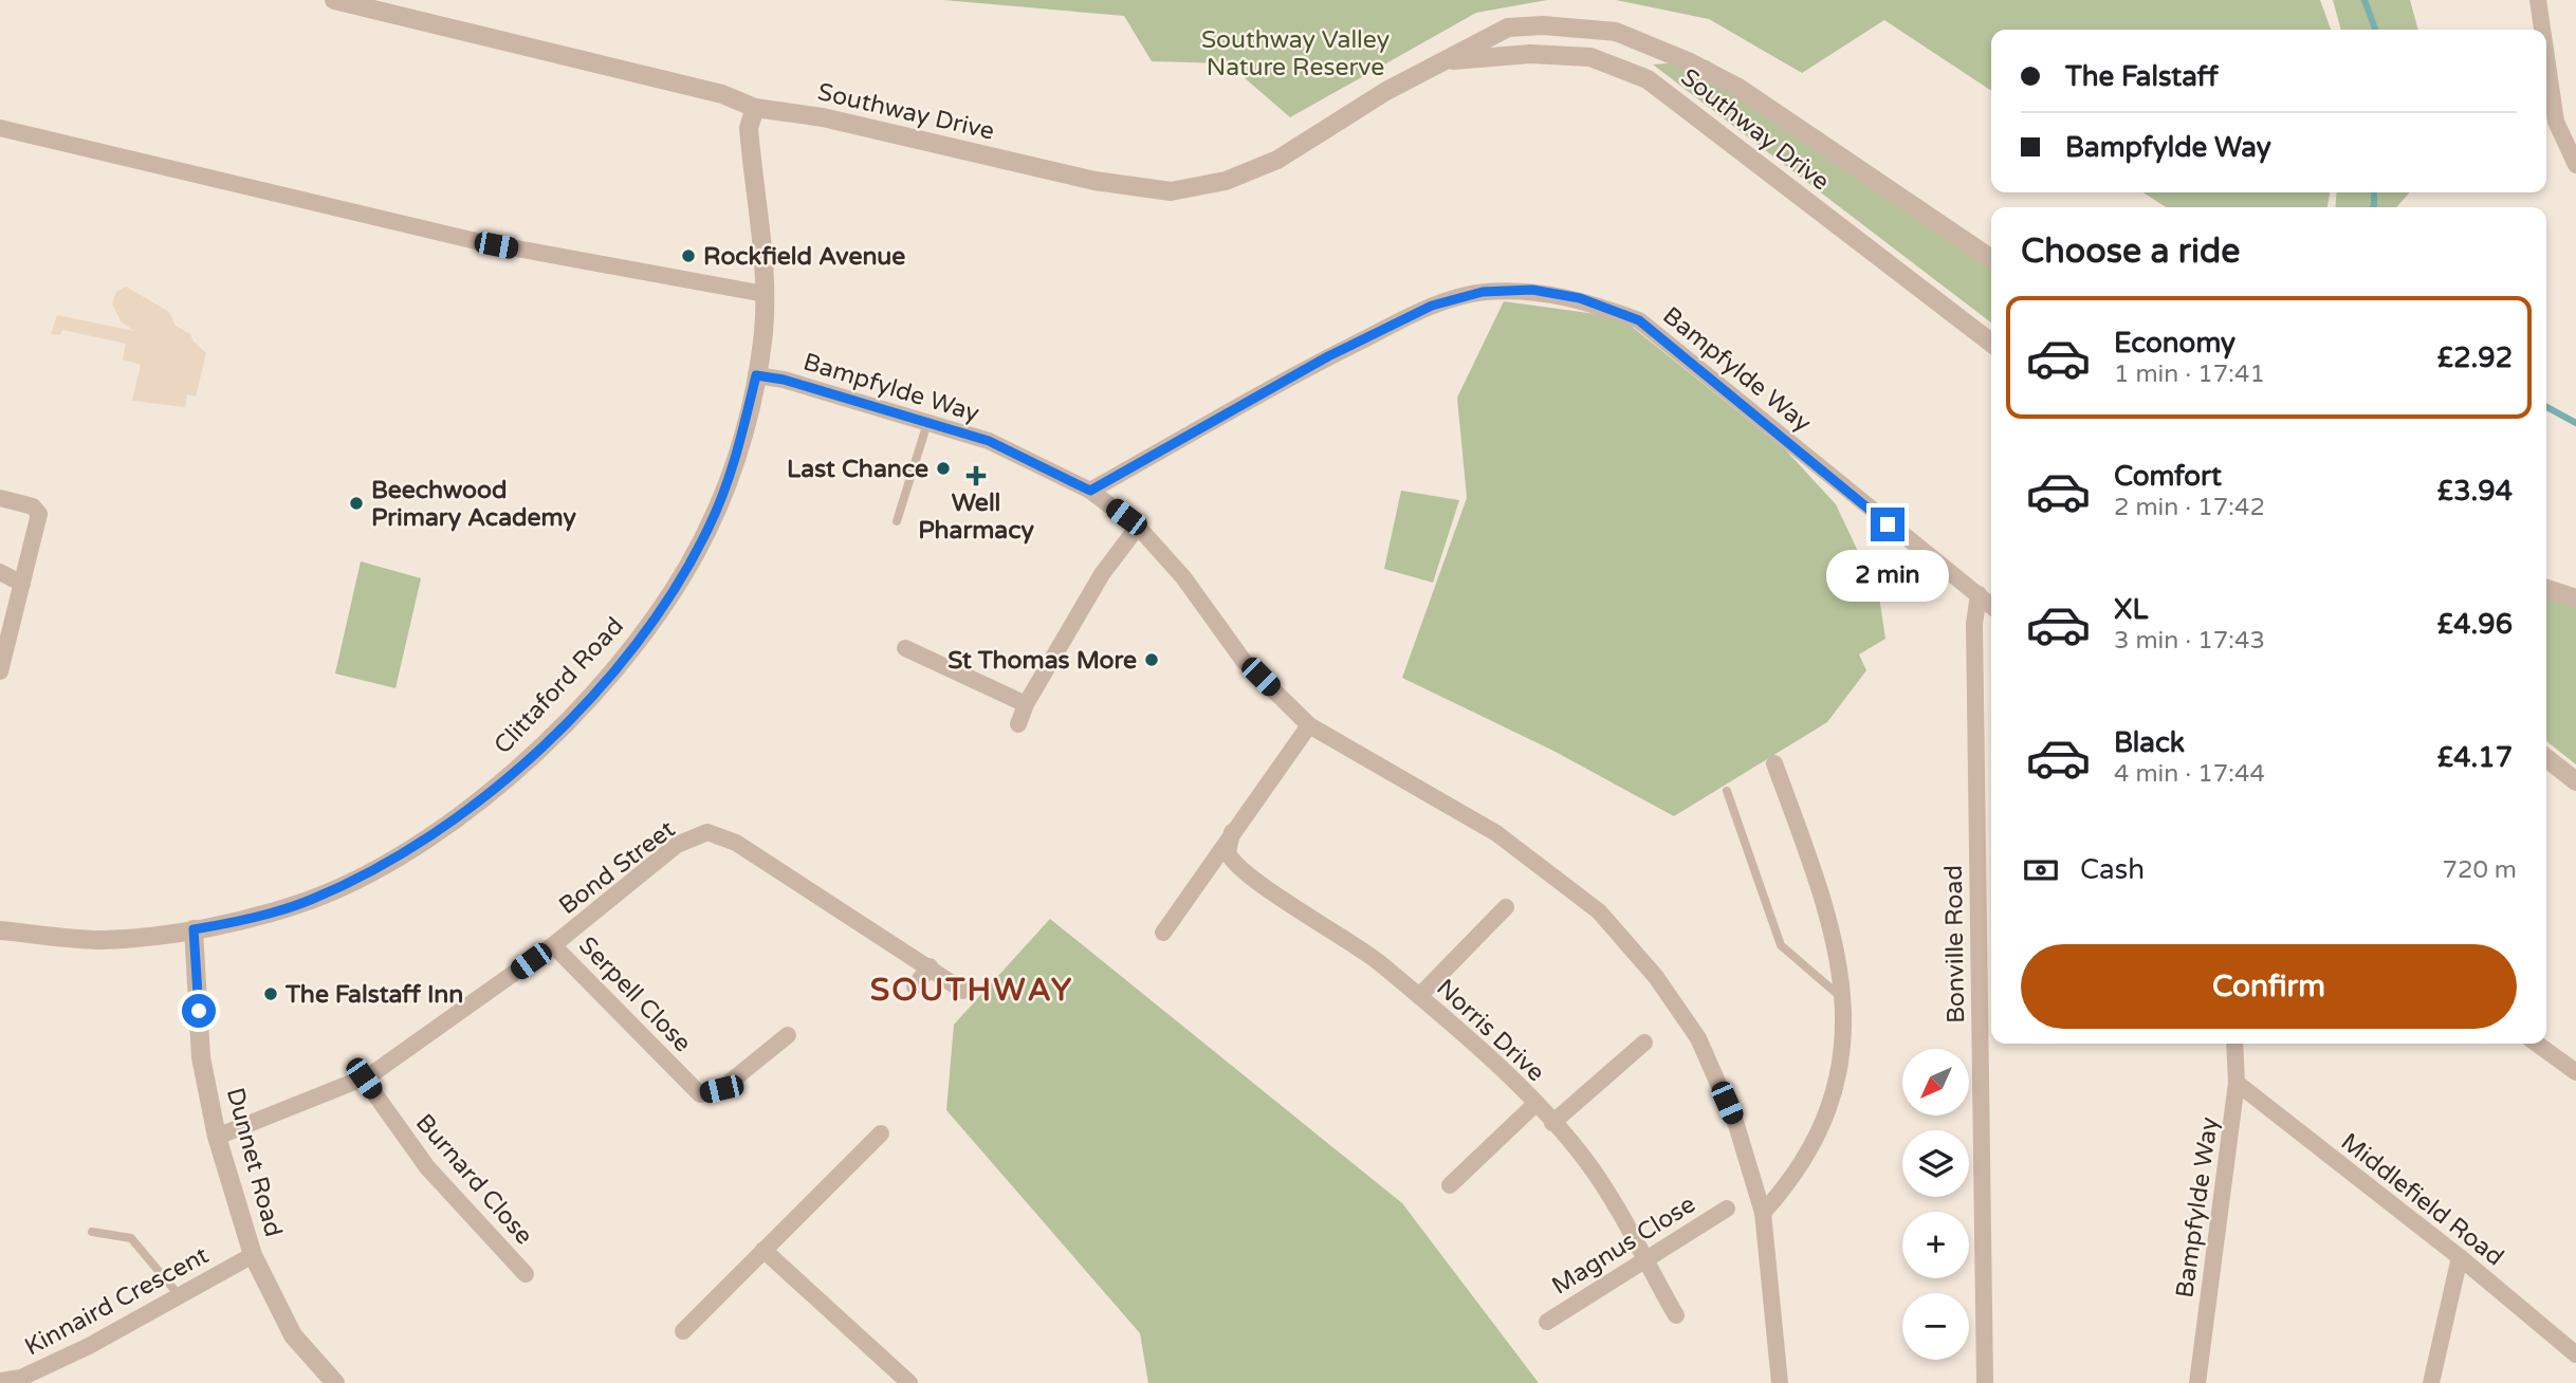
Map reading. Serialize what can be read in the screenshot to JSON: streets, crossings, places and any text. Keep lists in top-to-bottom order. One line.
{"streets":{"street":["Southway Drive","Bampfylde Way","Clittaford Road","Bond Street","Bonville Road","Serpell Close","Norris Drive","Dunnet Road","Burnard Close","Middlefield Road","Magnus Close","Kinnaird Crescent"]},"crossings":[["Southway Drive","Clittaford Road"],["Bampfylde Way","Clittaford Road"],["Bampfylde Way","Bonville Road"],["Bampfylde Way","Middlefield Road"],["Clittaford Road","Dunnet Road"],["Bond Street","Serpell Close"],["Bond Street","Dunnet Road"],["Bond Street","Burnard Close"],["Norris Drive","Magnus Close"],["Dunnet Road","Kinnaird Crescent"]],"districts":["SOUTHWAY"],"parks":["Southway Valley Nature Reserve"],"places":{"other":["Rockfield Avenue","Last Chance","Beechwood Primary Academy","St Thomas More","The Falstaff Inn"],"health":["Well Pharmacy"]},"north":"bottom left","page":{"banner":["The Falstaff","Bampfylde Way"],"heading":"Choose a ride","list":[{"name":"Economy","note":"1 min · 17:41","value":"£2.92"},{"name":"Comfort","note":"2 min · 17:42","value":"£3.94"},{"name":"XL","note":"3 min · 17:43","value":"£4.96"},{"name":"Black","note":"4 min · 17:44","value":"£4.17"}],"bubble":"2 min","pay":["Cash","720 m"],"buttons":"Confirm","map_buttons":["+","−"]}}
